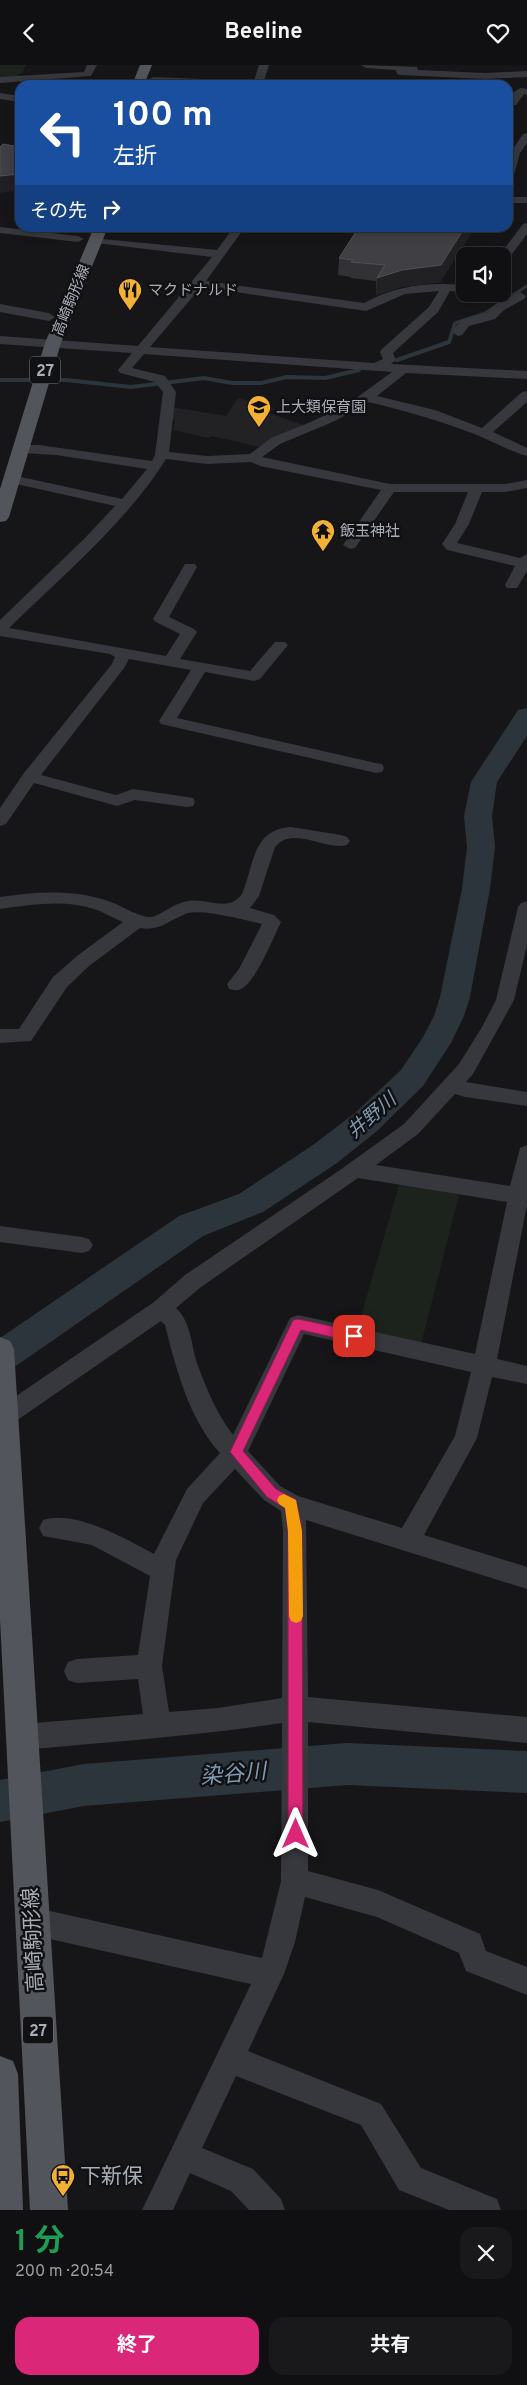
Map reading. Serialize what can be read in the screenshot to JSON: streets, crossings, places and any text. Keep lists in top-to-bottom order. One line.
{"streets":{"main road":["高崎駒形線","27"]},"crossings":[["高崎駒形線","27"]],"water":["井野川","染谷川"],"places":{"restaurant":["マクドナルド"],"school or university":["上大類保育園"],"temple":["飯玉神社"],"bus stop":["下新保"]},"page":{"header":"Beeline","turn":["100 m","左折"],"then":"その先","heading":["1 分","200 m · 20:54"],"buttons":["終了","共有"]}}
